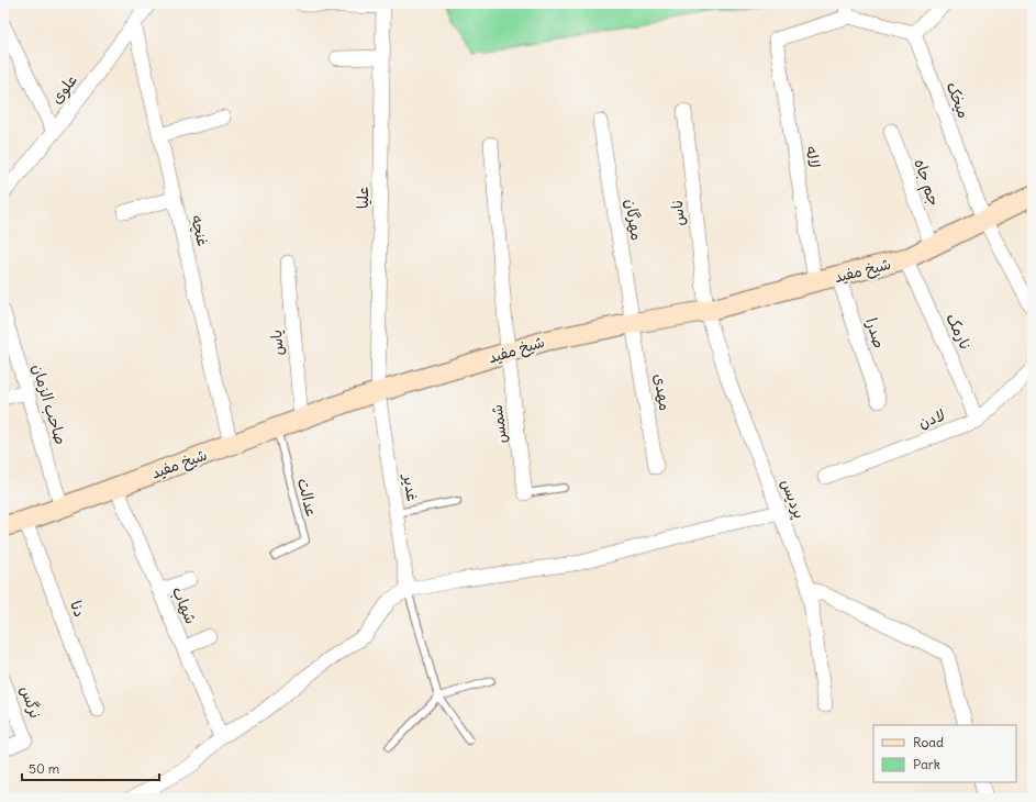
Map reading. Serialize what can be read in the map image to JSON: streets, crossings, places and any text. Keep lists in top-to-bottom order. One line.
{"streets":{"main road":["شیخ مفید"],"street":["علوی","میخک","لاله","جم جاه","علیا","ناس","مهرگان","غنچه","نارمک","صدرا","یاس","مهدی","صاحب الزمان","لادن","شمس","غدیر","پردیس","شهاب","دنا","نرگس"],"lane":["عدالت"]},"crossings":[["علوی","غنچه"],["میخک","شیخ مفید"],["لاله","شیخ مفید"],["جم جاه","شیخ مفید"],["علیا","شیخ مفید"],["علیا","غدیر"],["ناس","شیخ مفید"],["ناس","پردیس"],["مهرگان","شیخ مفید"],["مهرگان","مهدی"],["غنچه","شیخ مفید"],["شیخ مفید","نارمک"],["شیخ مفید","صدرا"],["شیخ مفید","یاس"],["شیخ مفید","مهدی"],["شیخ مفید","صاحب الزمان"],["شیخ مفید","شمس"],["شیخ مفید","غدیر"],["شیخ مفید","عدالت"],["شیخ مفید","پردیس"],["شیخ مفید","شهاب"],["شیخ مفید","دنا"],["نارمک","لادن"]],"legend":["Road","Park"],"scale_bar":"50 m"}
